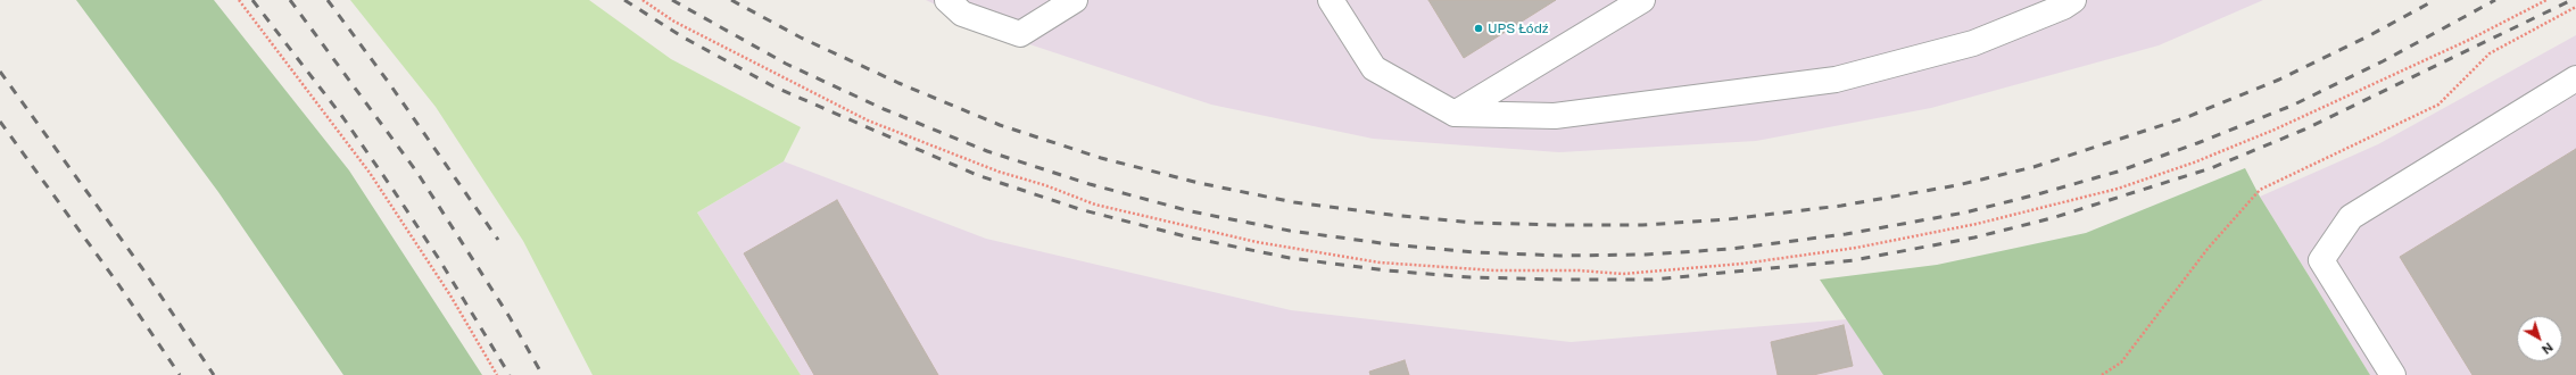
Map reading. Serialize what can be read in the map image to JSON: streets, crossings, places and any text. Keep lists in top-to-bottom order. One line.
{"places":["UPS Łódź"],"north":"bottom right"}
